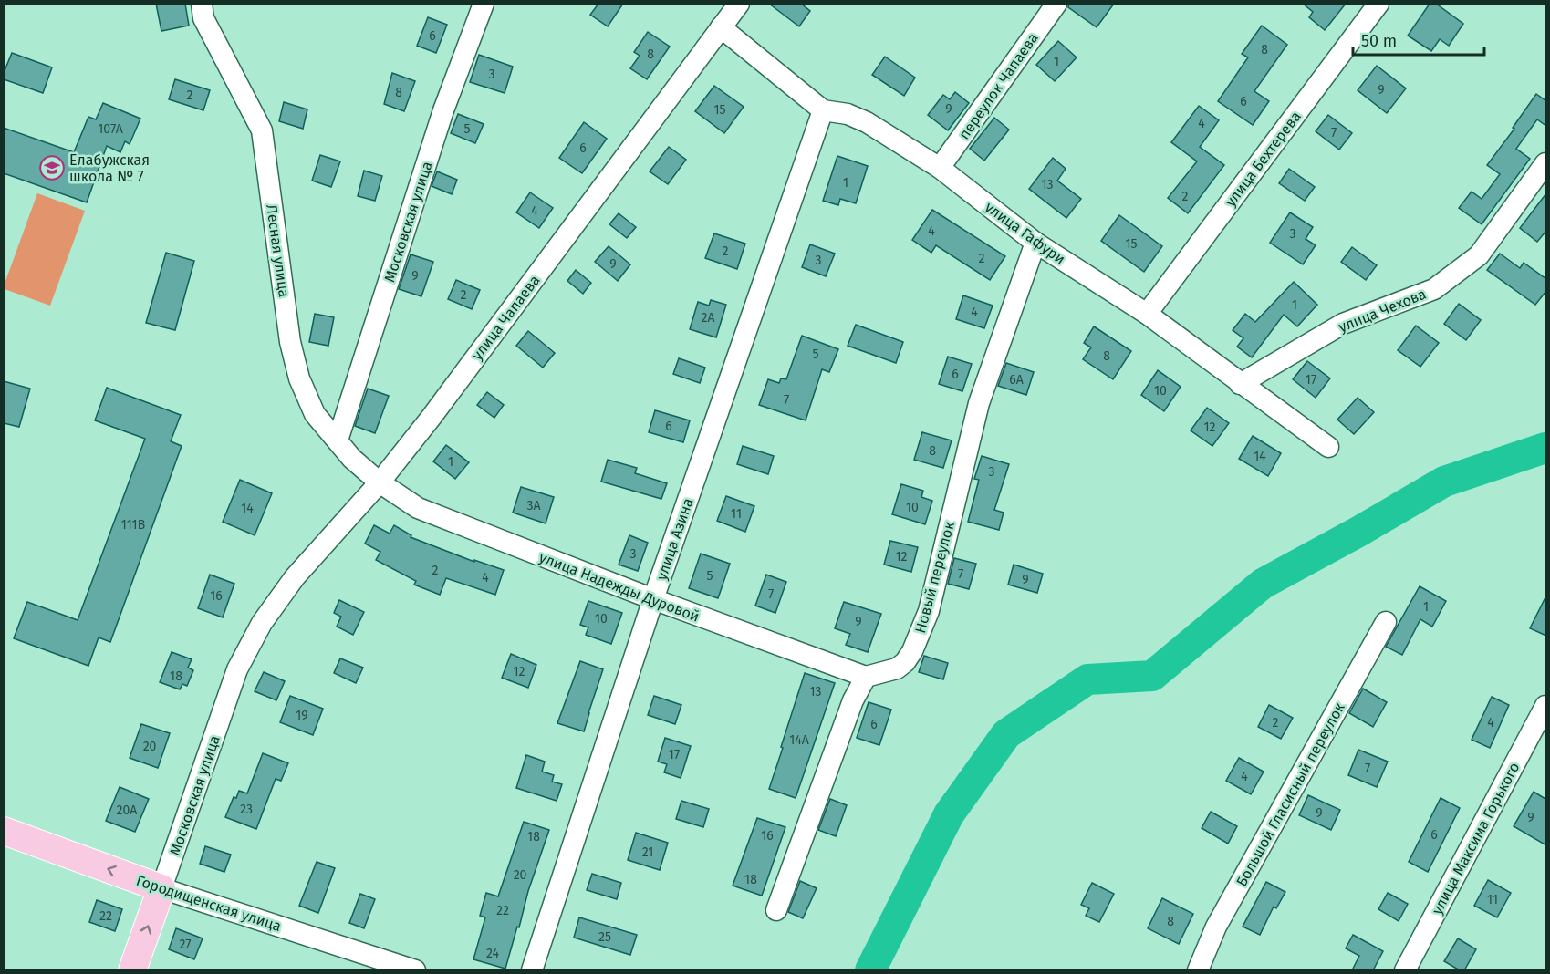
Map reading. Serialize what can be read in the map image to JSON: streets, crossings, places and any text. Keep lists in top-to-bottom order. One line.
{"streets":{"main road":["Московская улица","Городищенская улица"],"street":["переулок Чапаева","улица Бехтерева","улица Гафури","Лесная улица","улица Чехова","улица Чапаева","улица Азина","Новый переулок","улица Надежды Дуровой","Большой Гласисный переулок","улица Максима Горького"]},"crossings":[["переулок Чапаева","улица Гафури"],["улица Бехтерева","улица Гафури"],["Московская улица","Лесная улица"],["Московская улица","улица Чапаева"],["Московская улица","Городищенская улица"],["улица Гафури","улица Чехова"],["улица Гафури","улица Азина"],["улица Гафури","Новый переулок"],["Лесная улица","улица Чапаева"],["Лесная улица","улица Надежды Дуровой"],["улица Чапаева","улица Надежды Дуровой"],["улица Азина","улица Надежды Дуровой"],["Новый переулок","улица Надежды Дуровой"]],"one_way":["Городищенская улица"],"places":{"school or university":["Елабужская школа № 7"]},"house_numbers":["6","8","8","1","3","9","8","2","6","9","15","4","107А","5","7","6","1","13","2","4","4","3","15","2","2","3","9","9","2","1","4","2А","5","8","6","6А","17","10","7","6","12","8","14","1","3","3А","10","14","11","111В","3","12","2","7","5","4","9","7","16","1","10","9","12","18","13","19","2","4","6","14А","20","17","7","4","23","20А","9","9","6","16","18","21","20","18","11","22","22","8","25","27","24"],"scale_bar":"50 m"}
